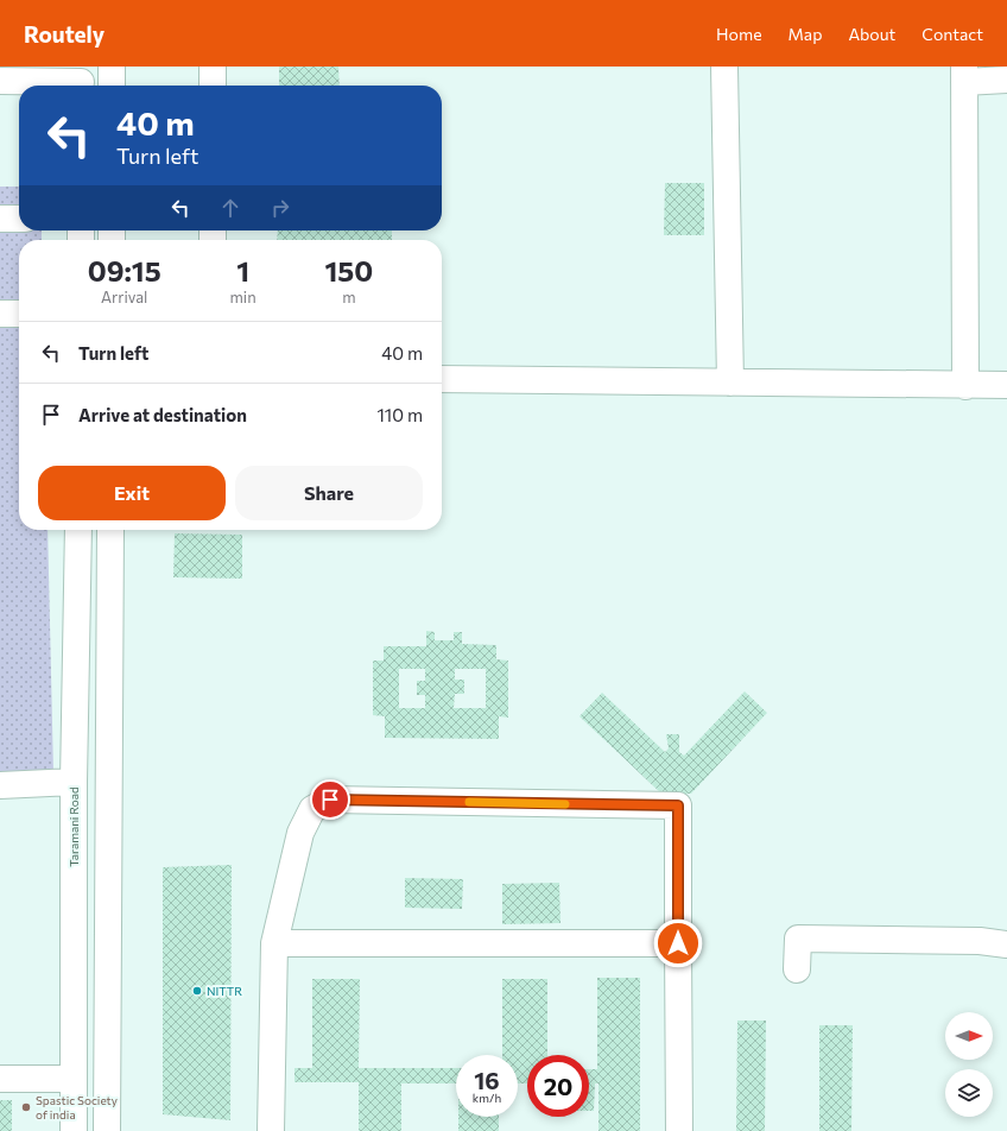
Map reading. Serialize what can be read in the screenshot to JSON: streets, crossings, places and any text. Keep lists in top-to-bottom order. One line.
{"streets":{"street":["Taramani Road"]},"places":["NITTR","Spastic Society of india"],"north":"right","page":{"header":"Routely","nav":["Home","Map","About","Contact"],"turn":["40 m","Turn left"],"eta":["09:15","Arrival","1","min","150","m"],"list":[{"name":"Turn left","value":"40 m"},{"name":"Arrive at destination","value":"110 m"}],"buttons":["Exit","Share"],"speed":"16 km/h","limit":"20"}}
